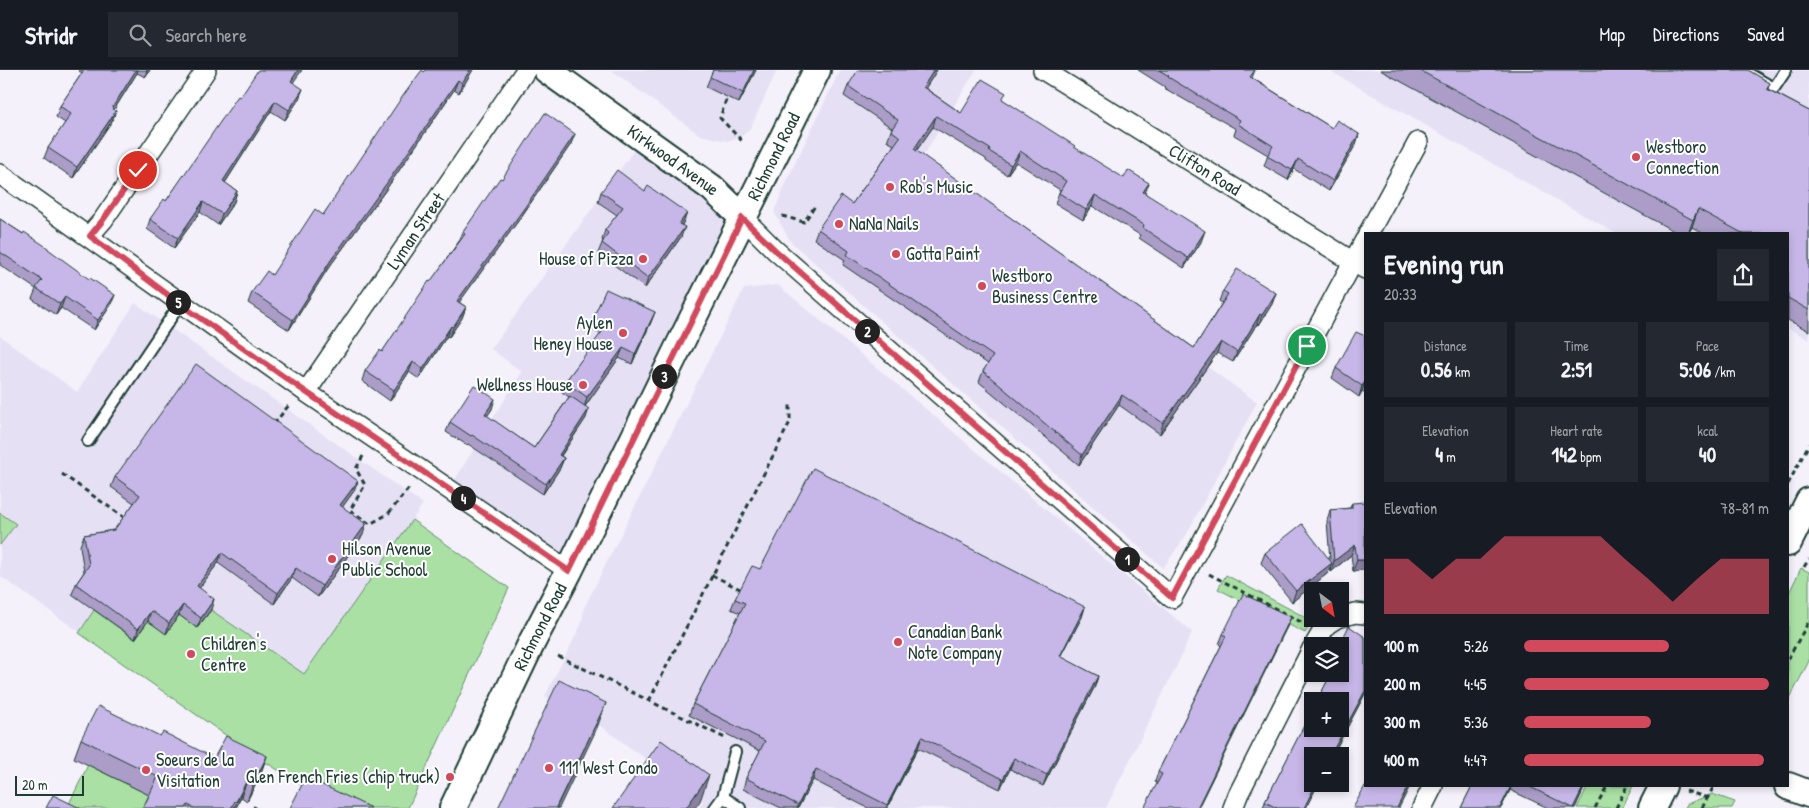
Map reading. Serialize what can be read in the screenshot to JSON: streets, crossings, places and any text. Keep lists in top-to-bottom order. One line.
{"streets":{"main road":["Richmond Road","Kirkwood Avenue"],"street":["Clifton Road","Lyman Street"]},"crossings":[["Richmond Road","Kirkwood Avenue"]],"places":["Westboro Connection","Rob's Music","NaNa Nails","Gotta Paint","House of Pizza","Westboro Business Centre","Aylen Heney House","Wellness House","Hilson Avenue Public School","Canadian Bank Note Company","Children's Centre","111 West Condo","Soeurs de la Visitation","Glen French Fries (chip truck)"],"scale_bar":"20 m","north":"bottom right","page":{"header":"Stridr","search":"Search here","nav":["Map","Directions","Saved"],"heading":["Evening run","20:33"],"pins":["5","2","3","4","1"],"stats":[["Distance","0.56 km"],["Time","2:51"],["Pace","5:06 /km"],["Elevation","4 m"],["Heart rate","142 bpm"],["kcal","40"]],"chart":["Elevation","78–81 m"],"map_buttons":["+","−"],"list":[{"name":"100 m","note":"5:26"},{"name":"200 m","note":"4:45"},{"name":"300 m","note":"5:36"},{"name":"400 m","note":"4:47"}],"scale":"20 m"}}
